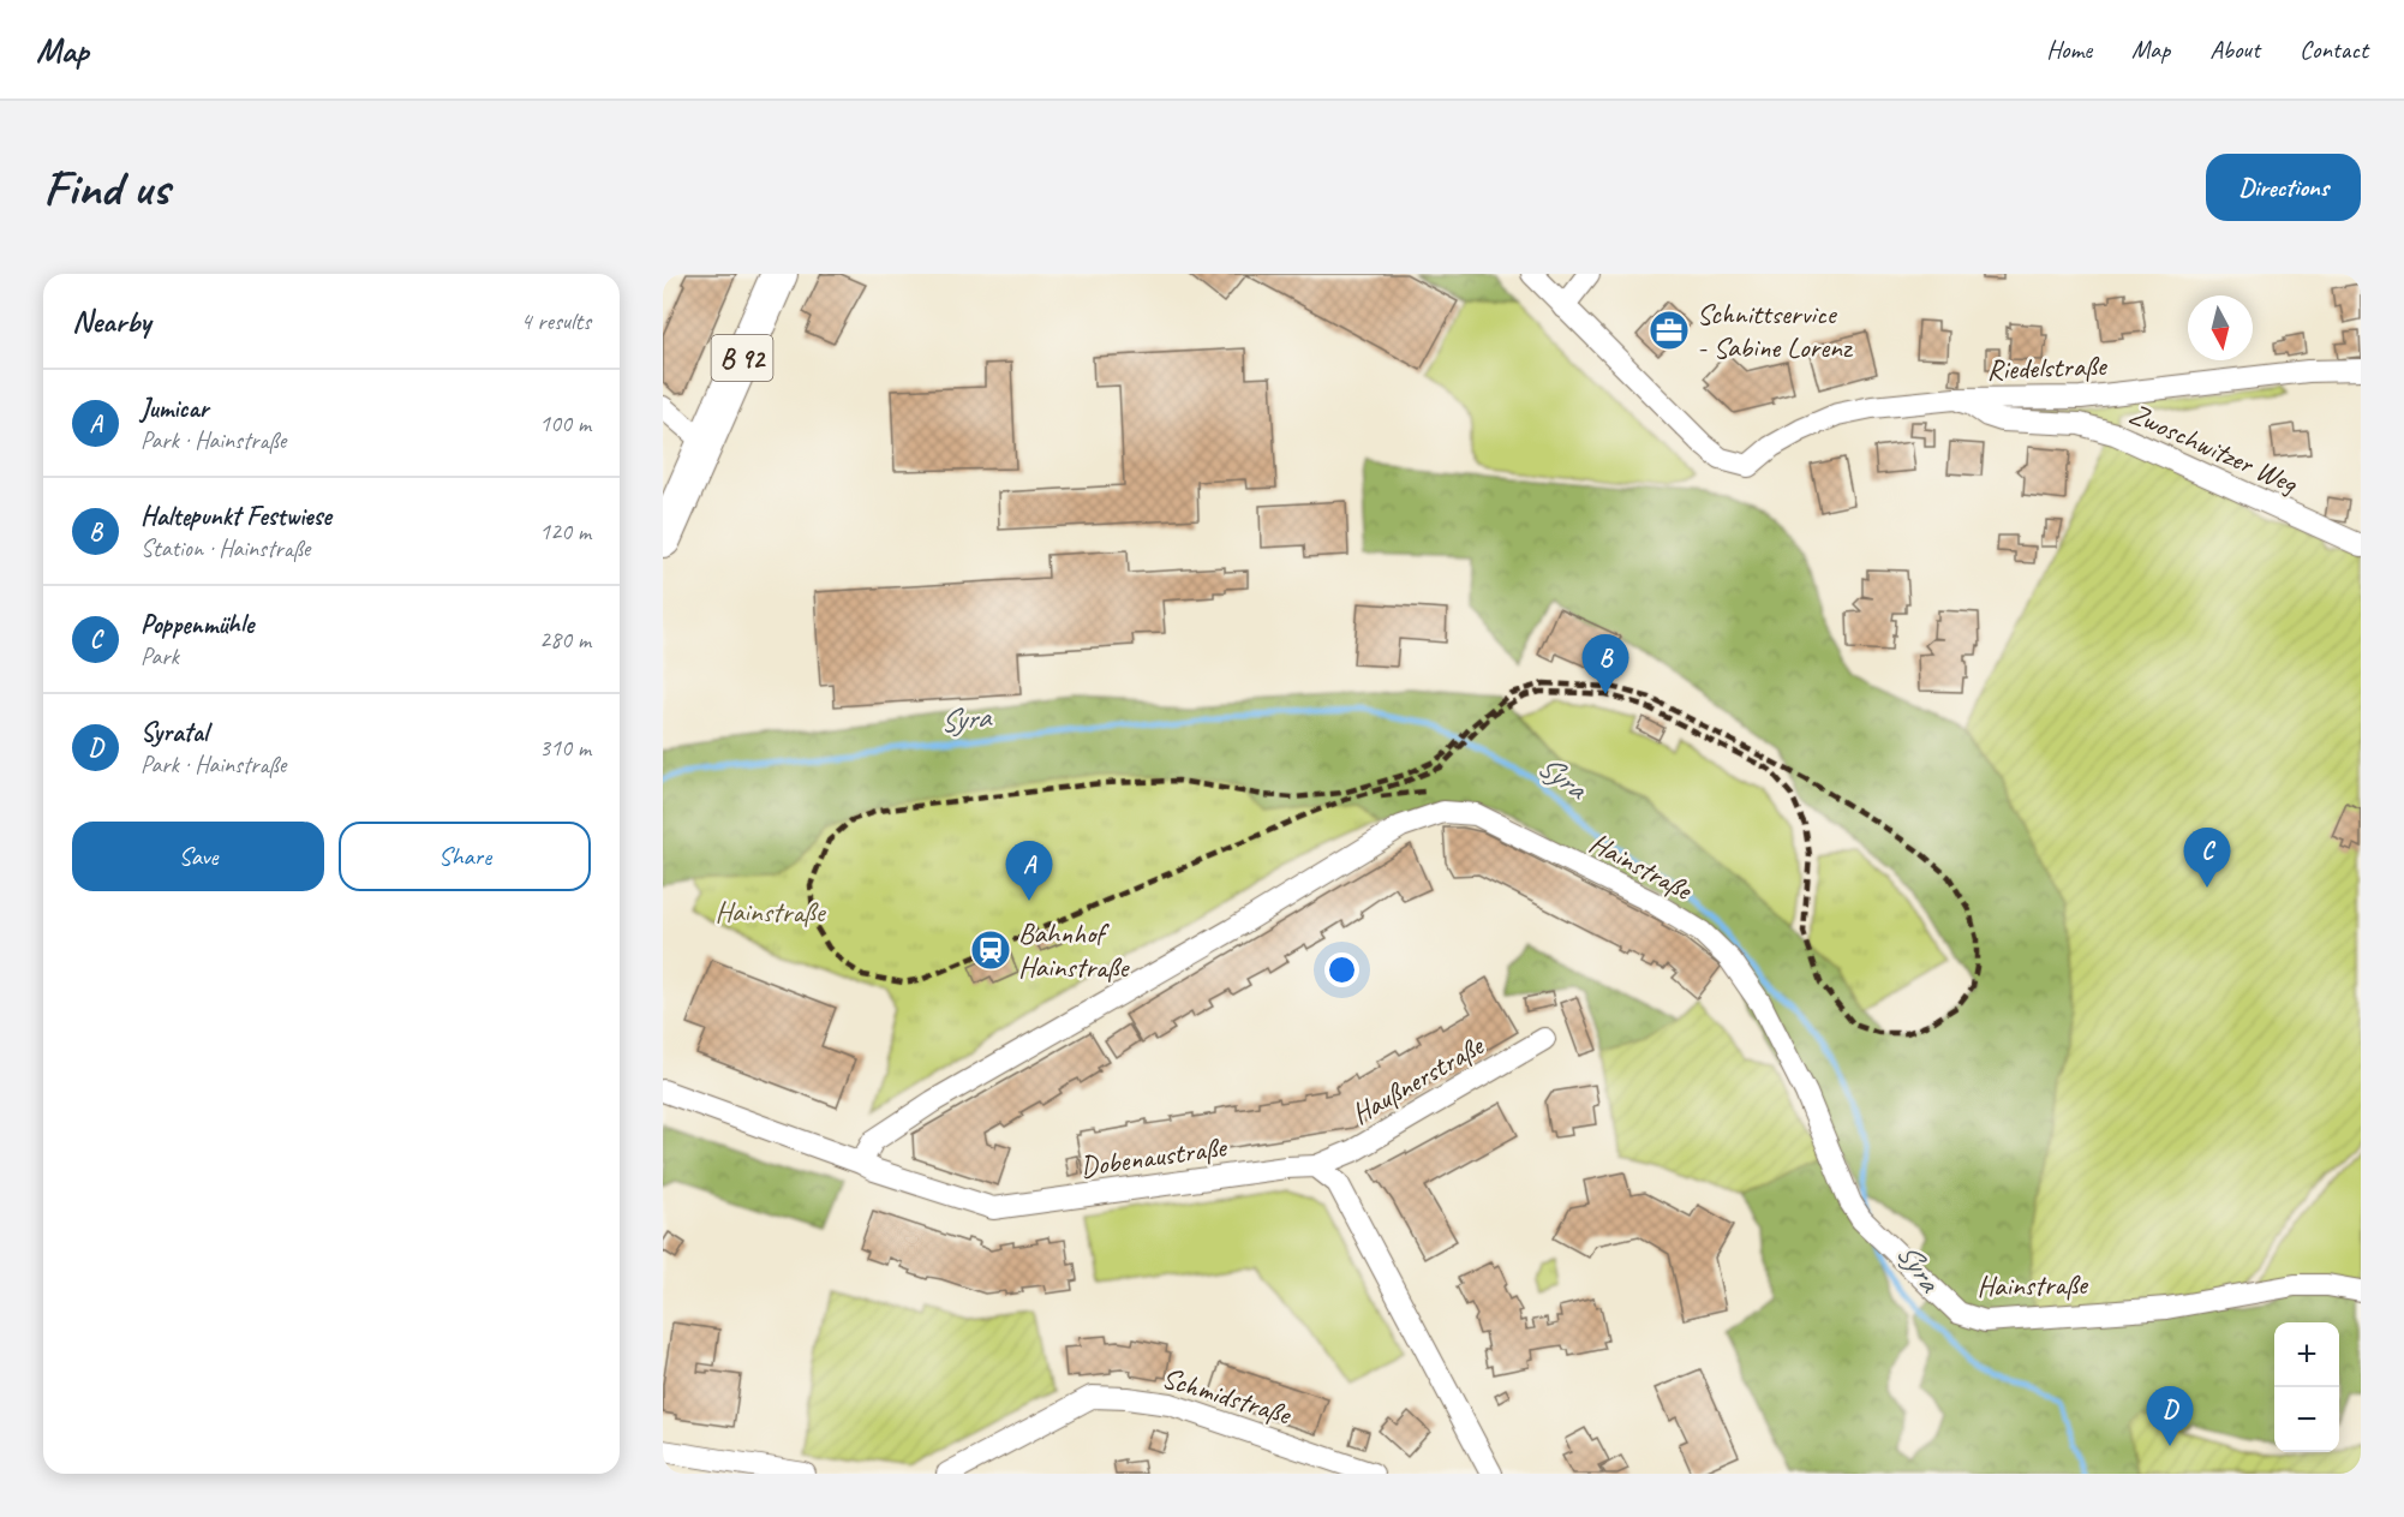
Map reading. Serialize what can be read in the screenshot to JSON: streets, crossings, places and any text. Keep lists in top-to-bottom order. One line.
{"streets":{"main road":["B 92"],"street":["Riedelstraße","Zwoschwitzer Weg","Hainstraße","Haußnerstraße","Dobenaustraße","Schmidstraße"]},"crossings":[["Riedelstraße","Zwoschwitzer Weg"],["Hainstraße","Dobenaustraße"],["Haußnerstraße","Dobenaustraße"]],"water":["Syra"],"parks":["Hainstraße"],"places":{"office":["Schnittservice - Sabine Lorenz"],"station":["Bahnhof Hainstraße"]},"north":"bottom","page":{"header":"Map","nav":["Home","Map","About","Contact"],"buttons":["Directions",["Save","Share"]],"title":"Find us","heading":["Nearby","4 results"],"list":[{"mark":"A","name":"Jumicar","note":"Park · Hainstraße","value":"100 m"},{"mark":"B","name":"Haltepunkt Festwiese","note":"Station · Hainstraße","value":"120 m"},{"mark":"C","name":"Poppenmühle","note":"Park","value":"280 m"},{"mark":"D","name":"Syratal","note":"Park · Hainstraße","value":"310 m"}],"pins":["B","C","A","D"],"map_buttons":["+","−"]}}
